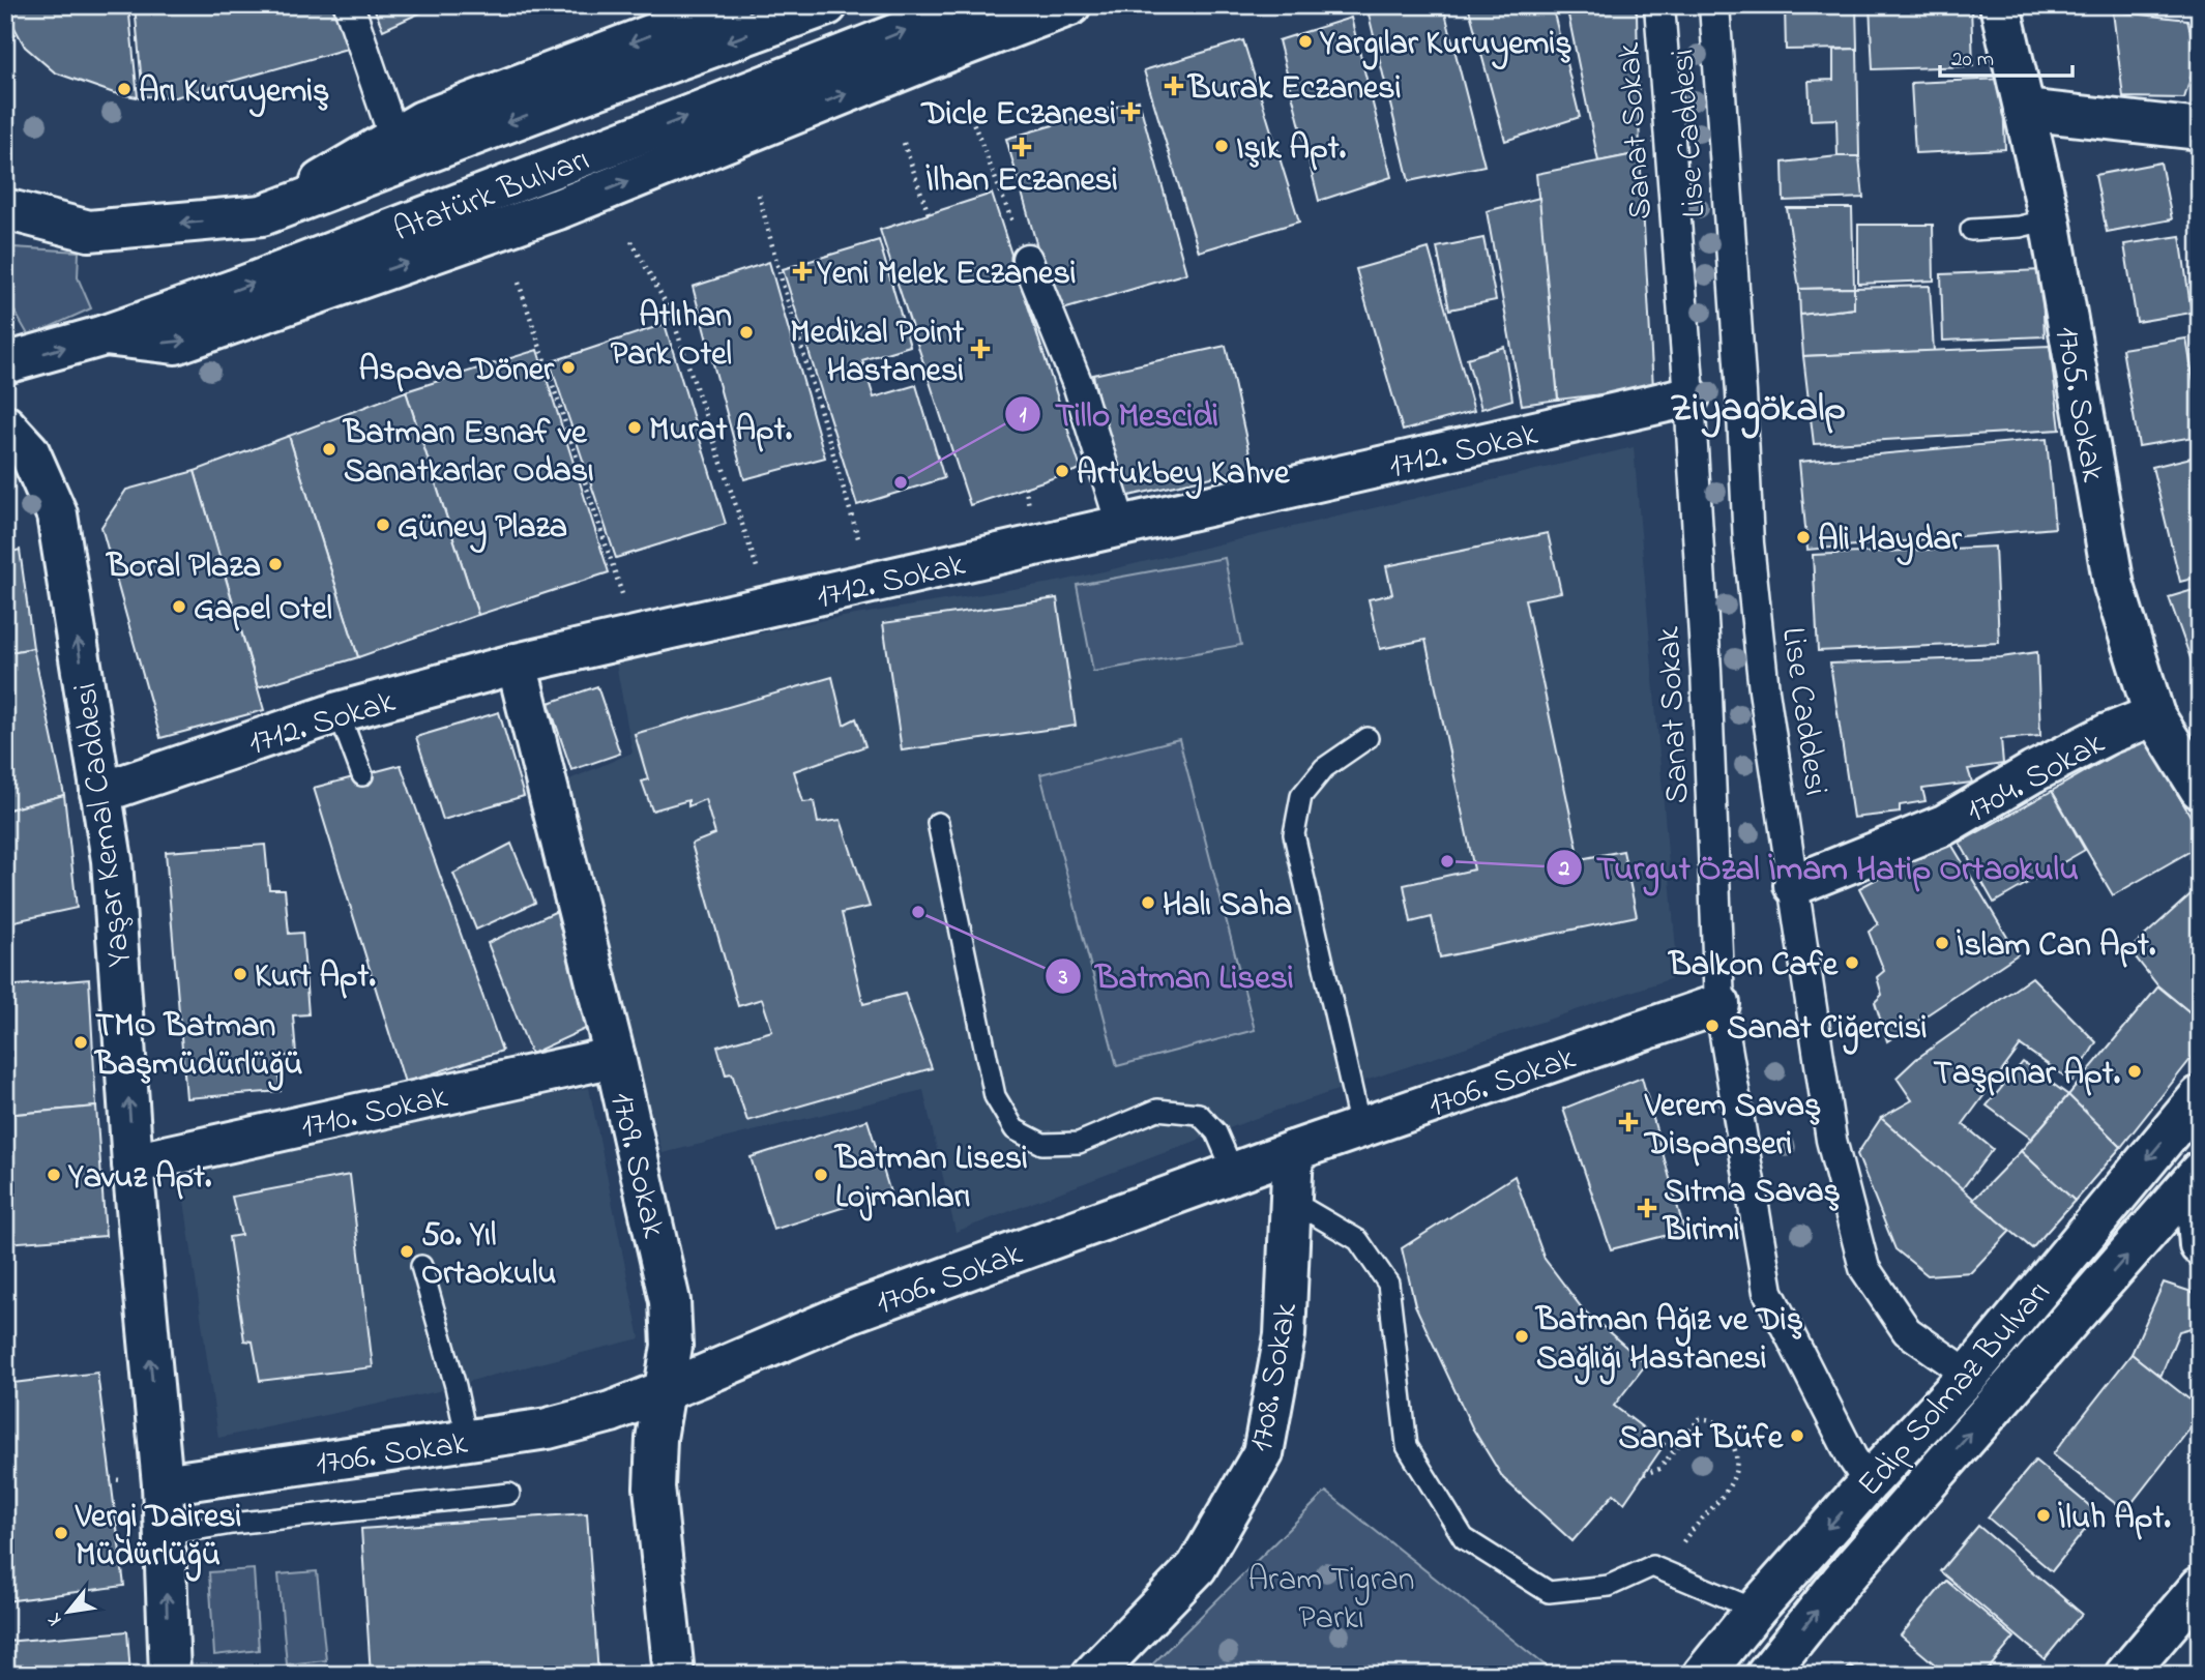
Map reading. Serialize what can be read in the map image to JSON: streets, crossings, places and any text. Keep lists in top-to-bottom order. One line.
{"streets":{"street":["Sanat Sokak","Lise Caddesi","Atatürk Bulvarı","1705. Sokak","1712. Sokak","1704. Sokak","Yaşar Kemal Caddesi","1706. Sokak","1710. Sokak","1709. Sokak","1708. Sokak","Edip Solmaz Bulvarı"]},"crossings":[["Sanat Sokak","1712. Sokak"],["Sanat Sokak","1706. Sokak"],["Sanat Sokak","Edip Solmaz Bulvarı"],["Lise Caddesi","1704. Sokak"],["Lise Caddesi","Edip Solmaz Bulvarı"],["1705. Sokak","1704. Sokak"],["1712. Sokak","Yaşar Kemal Caddesi"],["1712. Sokak","1709. Sokak"],["Yaşar Kemal Caddesi","1706. Sokak"],["Yaşar Kemal Caddesi","1710. Sokak"],["1706. Sokak","1709. Sokak"],["1706. Sokak","1708. Sokak"],["1710. Sokak","1709. Sokak"]],"one_way":["Yaşar Kemal Caddesi"],"districts":["Ziyagökalp"],"parks":["Aram Tigran Parkı"],"places":{"other":["Yargılar Kuruyemiş","Arı Kuruyemiş","Işık Apt.","Atlıhan Park Otel","Aspava Döner","Murat Apt.","Batman Esnaf ve Sanatkarlar Odası","Artukbey Kahve","Tillo Mescidi","Güney Plaza","Ali Haydar","Boral Plaza","Gapel Otel","Turgut Özal İmam Hatip Ortaokulu","Halı Saha","Batman Lisesi","İslam Can Apt.","Balkon Cafe","Kurt Apt.","Sanat Ciğercisi","TMO Batman Başmüdürlüğü","Taşpınar Apt.","Yavuz Apt.","Batman Lisesi Lojmanları","50. Yıl Ortaokulu","Batman Ağız ve Diş Sağlığı Hastanesi","Sanat Büfe","İluh Apt.","Vergi Dairesi Müdürlüğü"],"health":["Burak Eczanesi","Dicle Eczanesi","İlhan Eczanesi","Yeni Melek Eczanesi","Medikal Point Hastanesi","Verem Savaş Dispanseri","Sıtma Savaş Birimi"]},"scale_bar":"20 m","north":"bottom left"}
